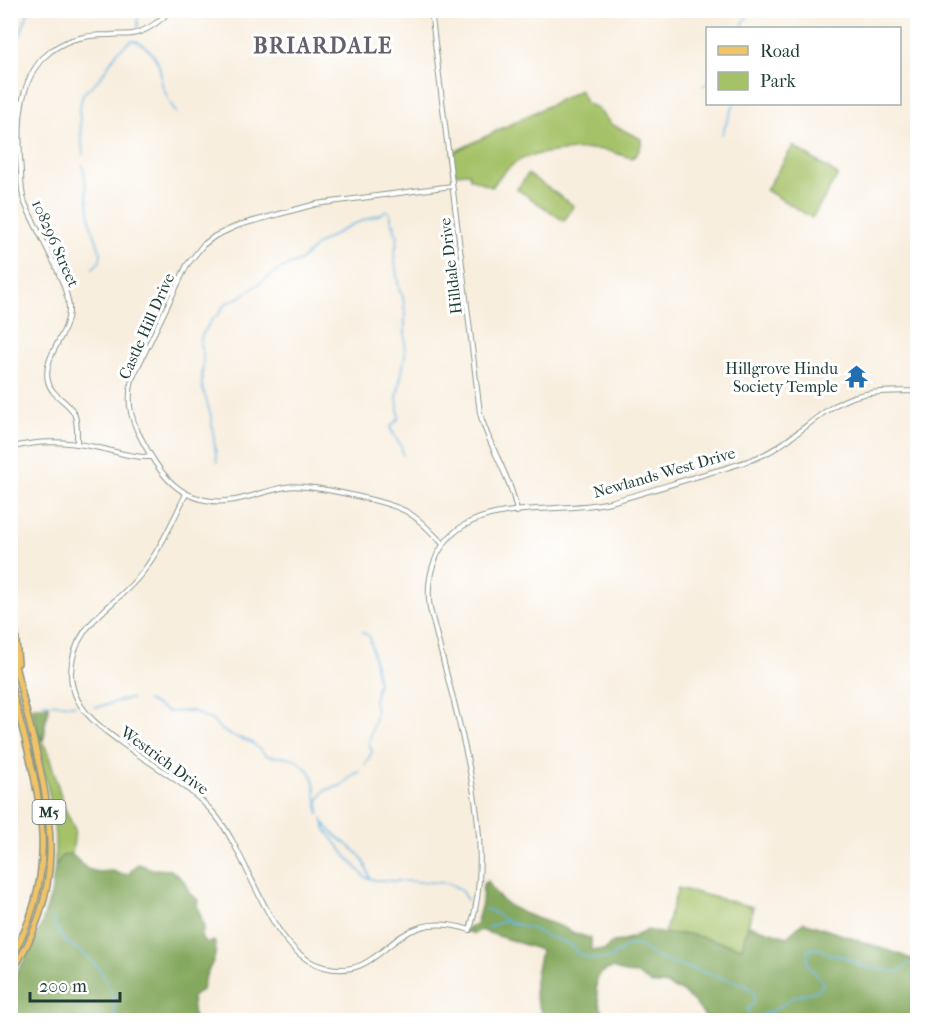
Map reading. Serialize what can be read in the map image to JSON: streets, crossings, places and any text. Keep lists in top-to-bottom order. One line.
{"streets":{"main road":["M5"],"street":["108296 Street","Hilldale Drive","Castle Hill Drive","Newlands West Drive","Westrich Drive"]},"crossings":[["Hilldale Drive","Castle Hill Drive"],["Hilldale Drive","Newlands West Drive"],["Castle Hill Drive","Newlands West Drive"],["Castle Hill Drive","Westrich Drive"],["Newlands West Drive","Westrich Drive"]],"districts":["BRIARDALE"],"places":{"temple":["Hillgrove Hindu Society Temple"]},"legend":["Road","Park"],"scale_bar":"200 m"}
